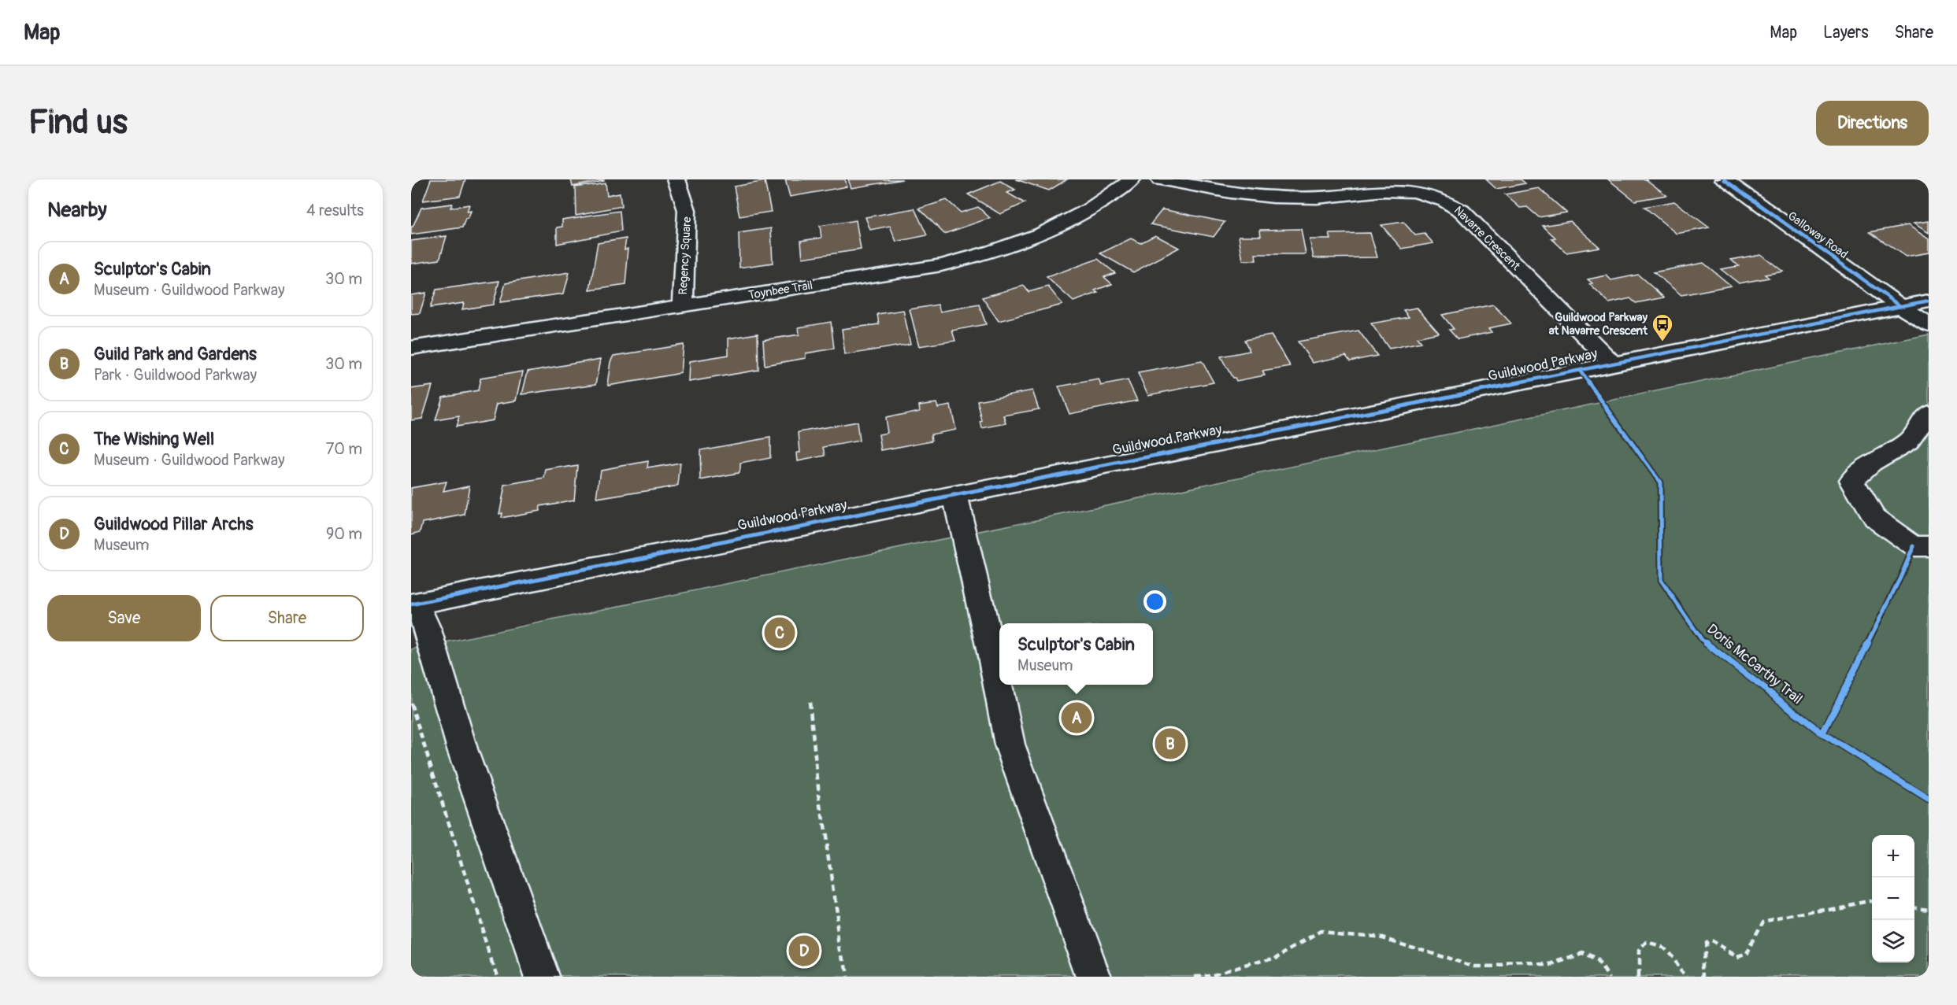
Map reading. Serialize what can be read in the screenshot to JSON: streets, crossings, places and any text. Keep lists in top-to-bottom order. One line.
{"streets":{"street":["Galloway Road","Navarre Crescent","Regency Square","Toynbee Trail","Guildwood Parkway"],"cycle path":["Doris McCarthy Trail"]},"crossings":[["Galloway Road","Guildwood Parkway"],["Navarre Crescent","Guildwood Parkway"],["Regency Square","Toynbee Trail"]],"places":{"bus stop":["Guildwood Parkway at Navarre Crescent"]},"page":{"header":"Map","nav":["Map","Layers","Share"],"buttons":["Directions",["Save","Share"]],"title":"Find us","heading":["Nearby","4 results"],"list":[{"mark":"A","name":"Sculptor's Cabin","note":"Museum · Guildwood Parkway","value":"30 m"},{"mark":"B","name":"Guild Park and Gardens","note":"Park · Guildwood Parkway","value":"30 m"},{"mark":"C","name":"The Wishing Well","note":"Museum · Guildwood Parkway","value":"70 m"},{"mark":"D","name":"Guildwood Pillar Archs","note":"Museum","value":"90 m"}],"pins":["C","A","B","D"],"popup":["Sculptor's Cabin","Museum"],"map_buttons":["+","−"]}}
